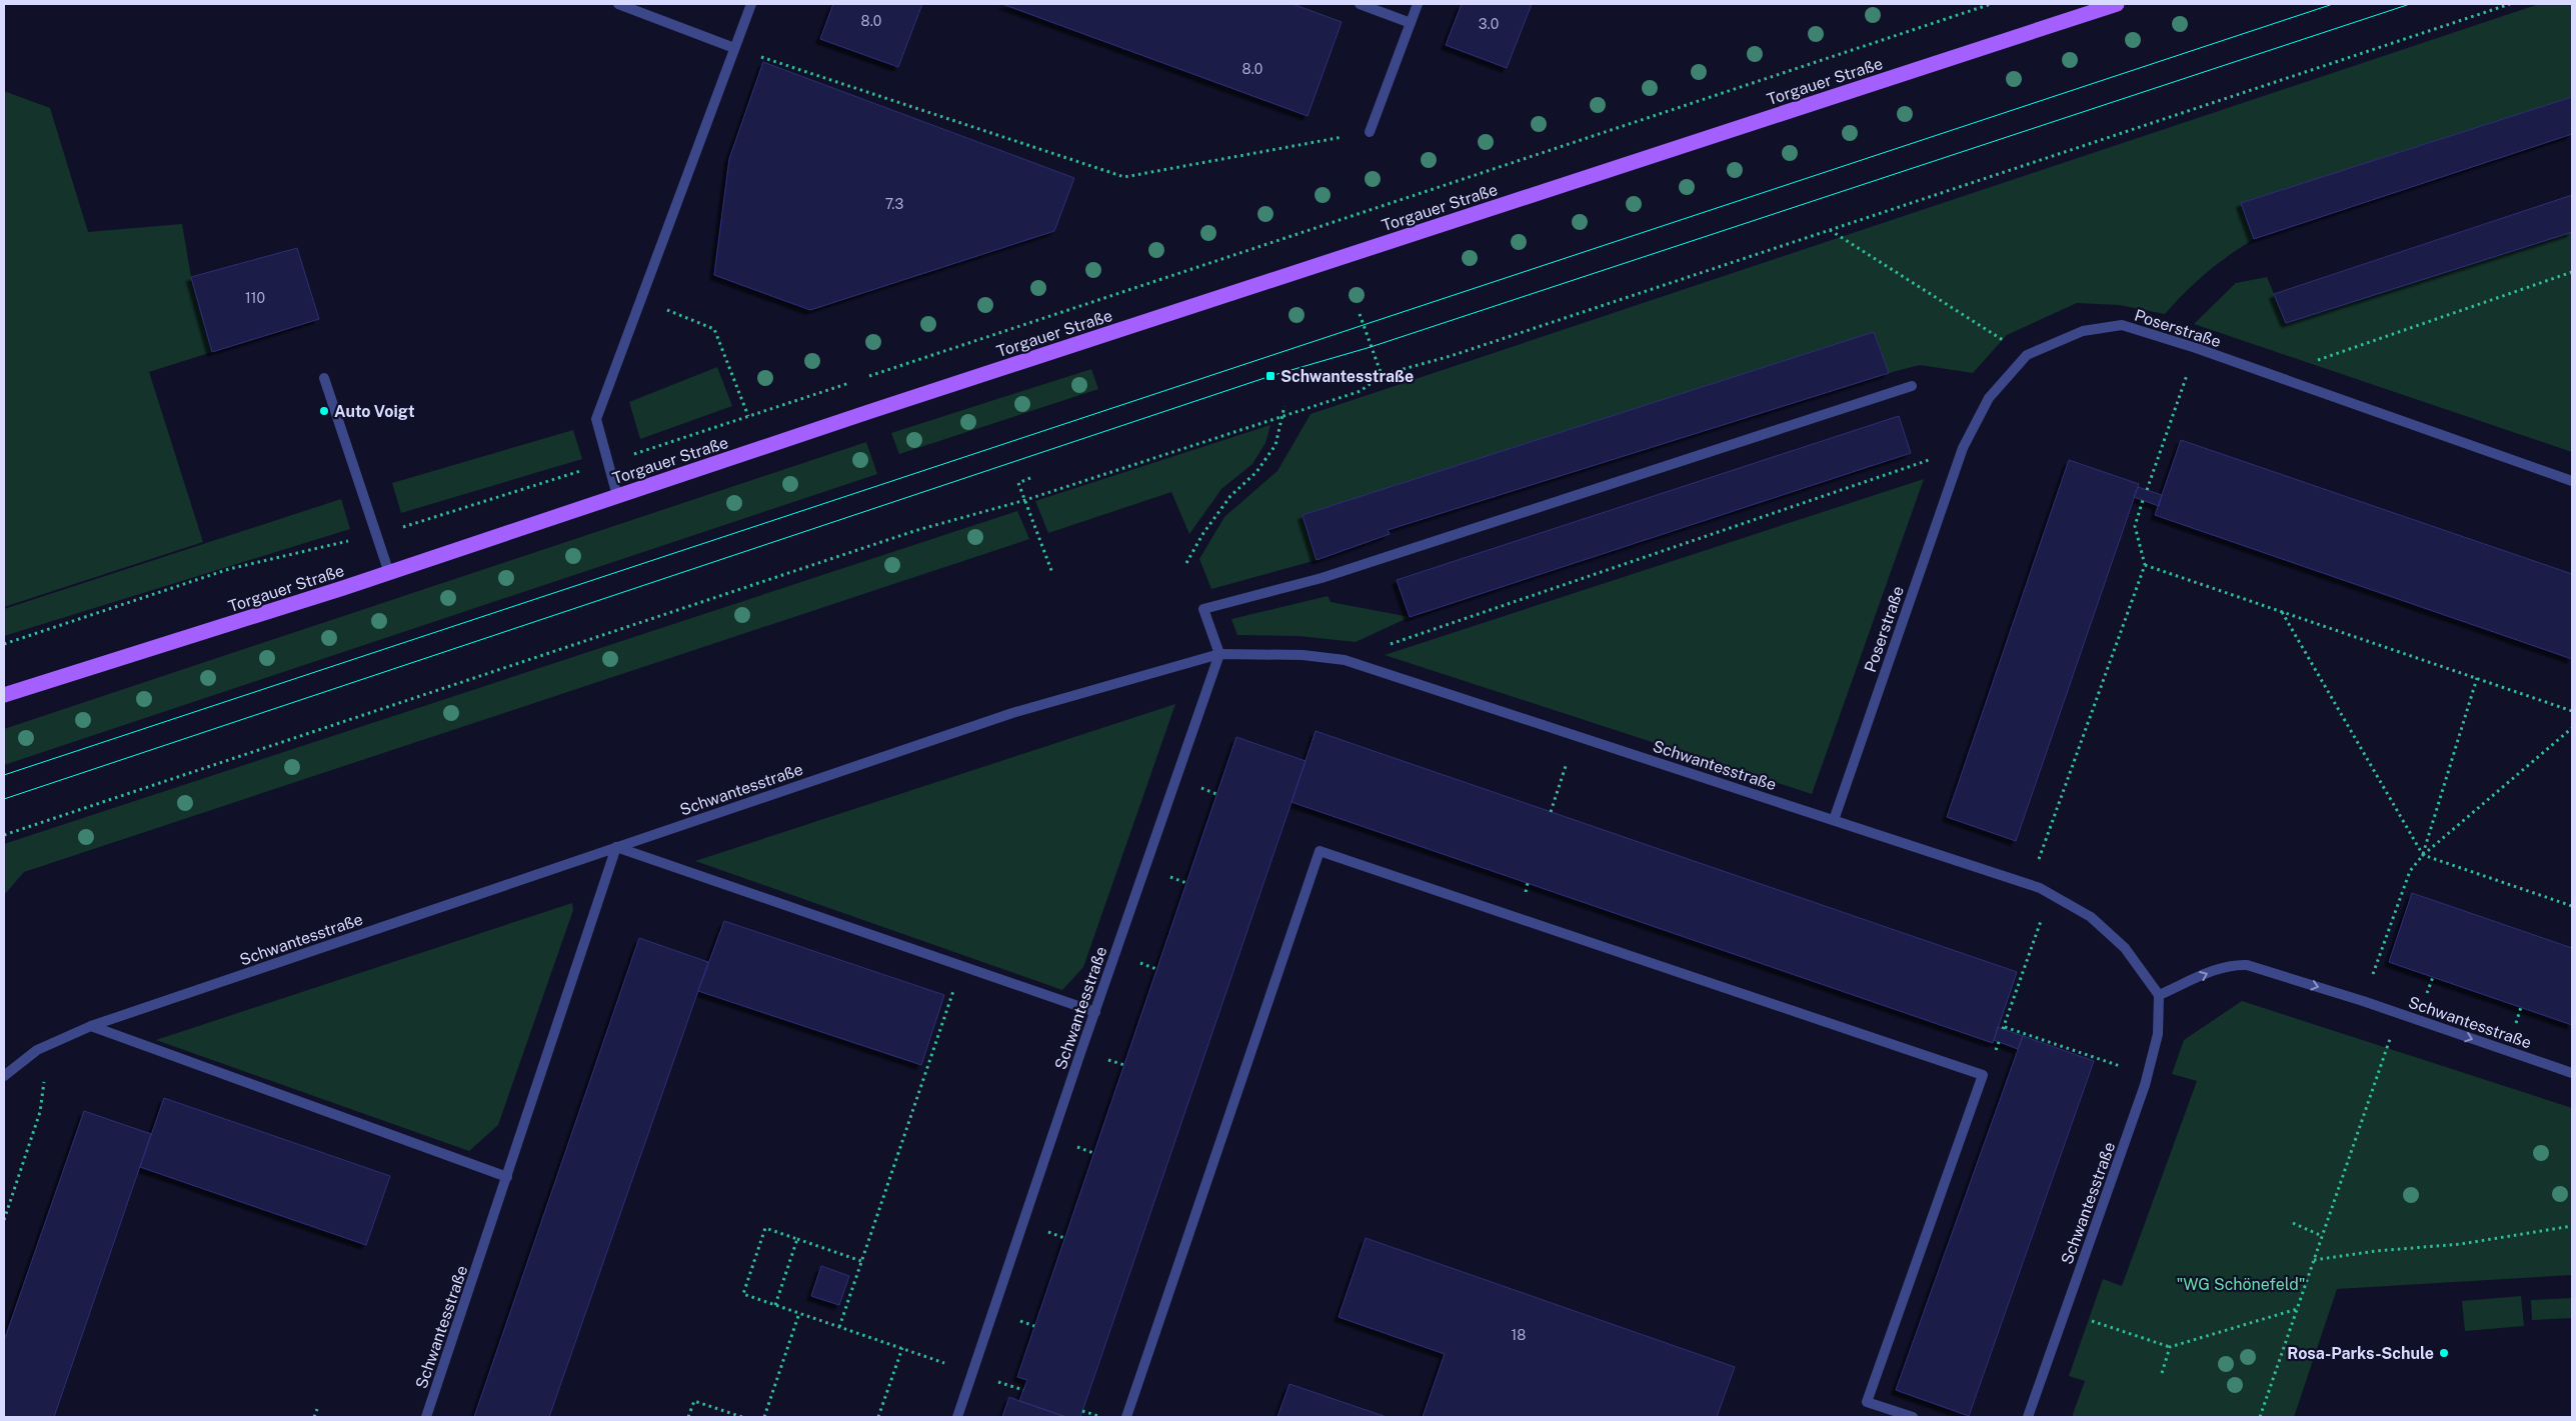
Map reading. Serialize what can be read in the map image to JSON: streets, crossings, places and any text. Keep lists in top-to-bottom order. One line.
{"streets":{"main road":["Torgauer Straße"],"street":["Poserstraße","Schwantesstraße"]},"crossings":[["Poserstraße","Schwantesstraße"]],"parks":["\"WG Schönefeld\""],"places":{"transit":["Schwantesstraße"],"other":["Auto Voigt","Rosa-Parks-Schule"]},"house_numbers":["8.0","3.0","8.0","7.3","110","18"]}
